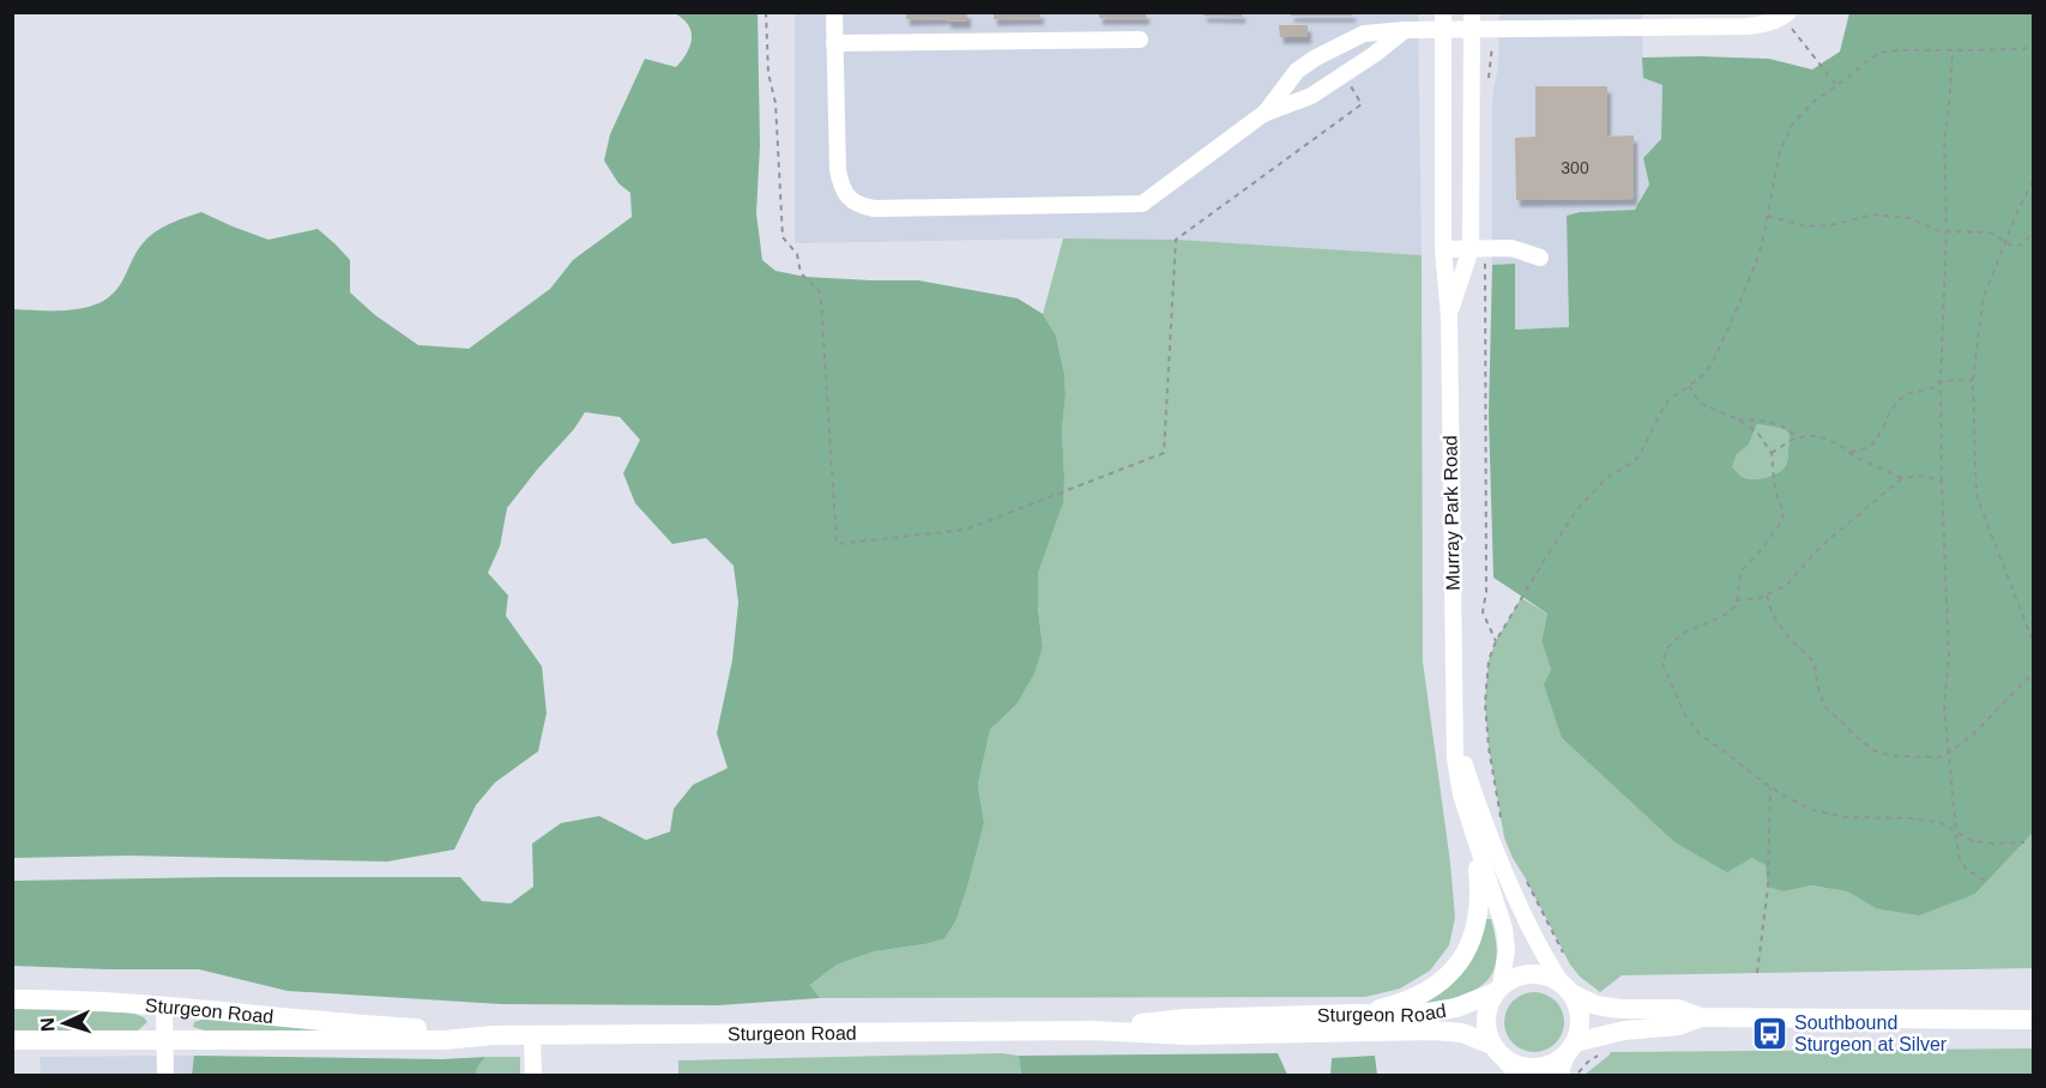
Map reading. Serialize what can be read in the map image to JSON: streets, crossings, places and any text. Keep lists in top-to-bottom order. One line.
{"streets":{"main road":["Sturgeon Road"],"street":["Murray Park Road"]},"crossings":[["Murray Park Road","Sturgeon Road"]],"places":{"bus stop":["Southbound Sturgeon at Silver"]},"house_numbers":["300"],"north":"left"}
